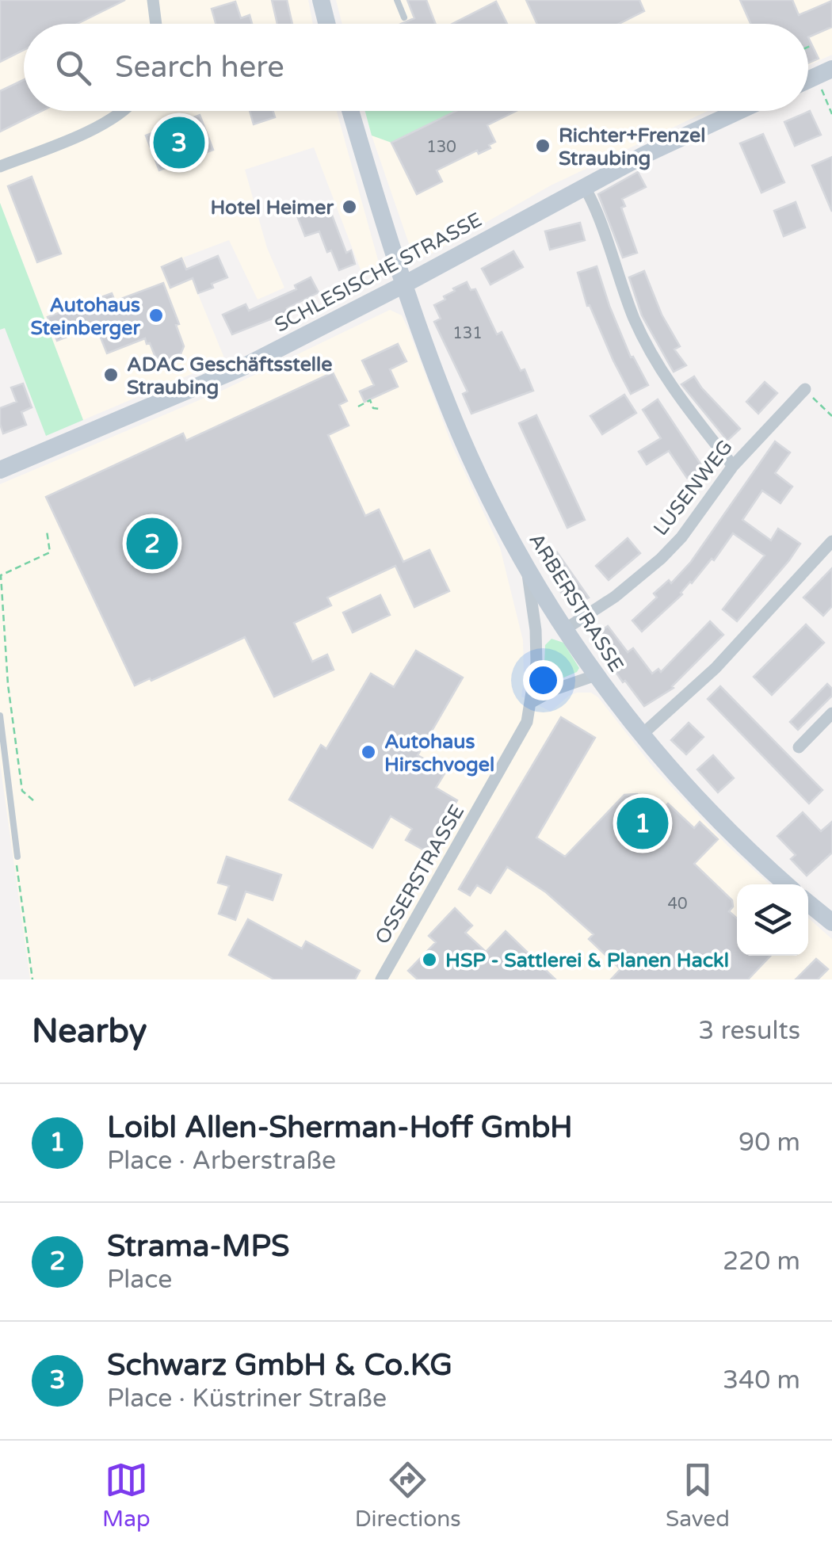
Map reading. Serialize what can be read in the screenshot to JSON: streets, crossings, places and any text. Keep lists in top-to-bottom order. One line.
{"streets":{"street":["SCHLESISCHE STRASSE","LUSENWEG","ARBERSTRASSE","OSSERSTRASSE"]},"crossings":[["SCHLESISCHE STRASSE","ARBERSTRASSE"],["LUSENWEG","ARBERSTRASSE"],["ARBERSTRASSE","OSSERSTRASSE"]],"places":["Richter+Frenzel Straubing","Hotel Heimer","Autohaus Steinberger","ADAC Geschäftsstelle Straubing","Autohaus Hirschvogel","HSP - Sattlerei & Planen Hackl"],"house_numbers":["130","131","40"],"page":{"search":"Search here","pins":["3","2","1"],"heading":["Nearby","3 results"],"list":[{"mark":"1","name":"Loibl Allen-Sherman-Hoff GmbH","note":"Place · Arberstraße","value":"90 m"},{"mark":"2","name":"Strama-MPS","note":"Place","value":"220 m"},{"mark":"3","name":"Schwarz GmbH & Co.KG","note":"Place · Küstriner Straße","value":"340 m"}],"nav":["Map","Directions","Saved"]}}
